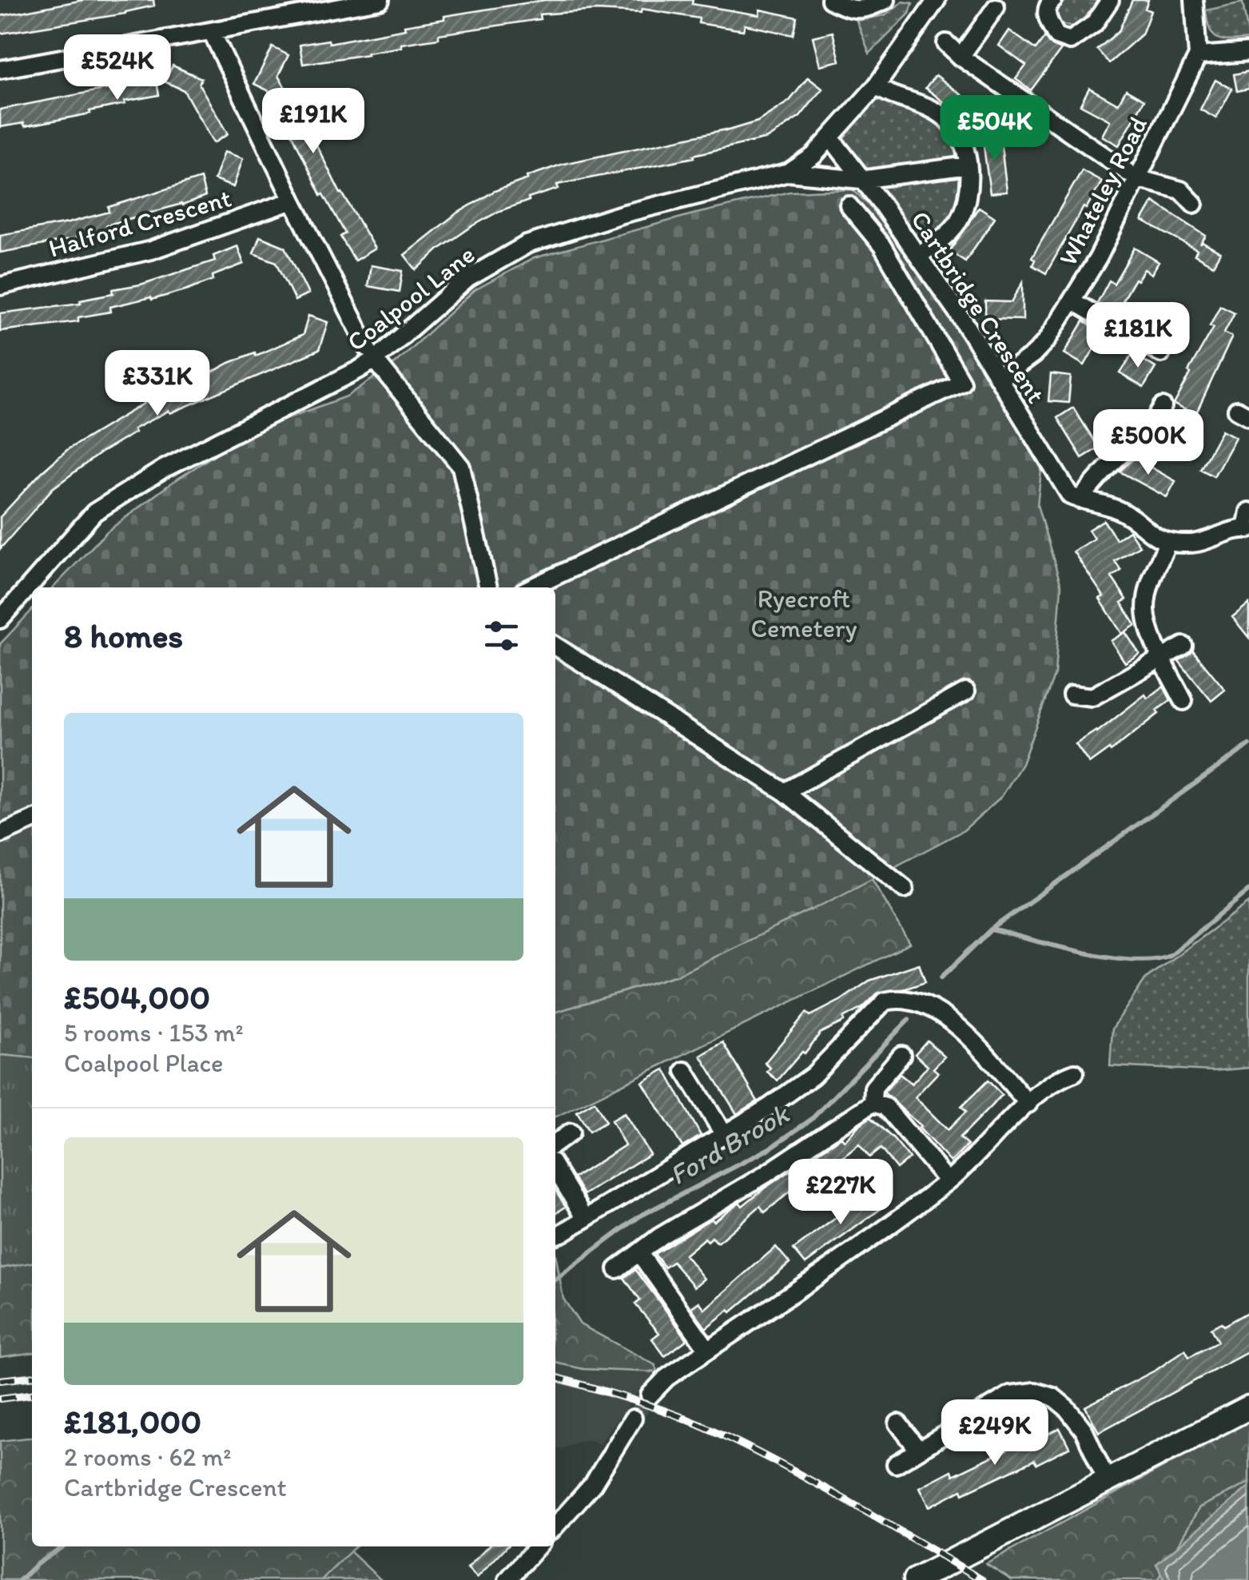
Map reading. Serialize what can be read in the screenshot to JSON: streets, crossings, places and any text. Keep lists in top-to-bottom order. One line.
{"streets":{"street":["Whateley Road","Halford Crescent","Coalpool Lane","Cartbridge Crescent"]},"crossings":[["Whateley Road","Cartbridge Crescent"],["Coalpool Lane","Cartbridge Crescent"]],"water":["Ford Brook"],"parks":["Ryecroft Cemetery"],"page":{"price":["£524K","£191K","£504K","£181K","£331K","£500K","£227K","£249K"],"heading":"8 homes","list":[{"name":"£504,000","note":"5 rooms · 153 m² · Coalpool Place"},{"name":"£181,000","note":"2 rooms · 62 m² · Cartbridge Crescent"}]}}
